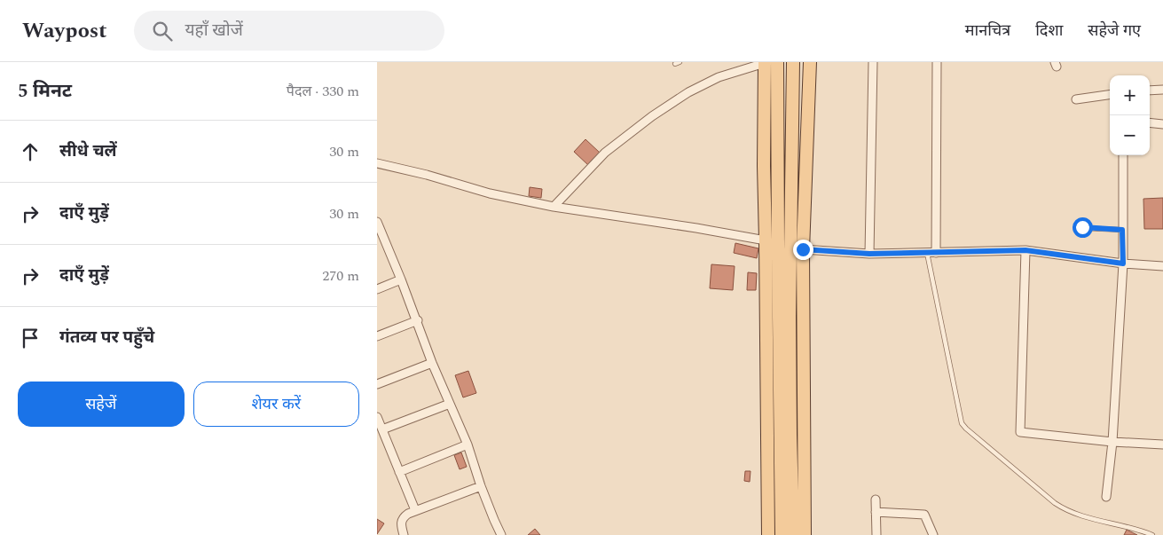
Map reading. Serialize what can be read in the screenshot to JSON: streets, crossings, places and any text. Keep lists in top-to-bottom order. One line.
{"page":{"header":"Waypost","search":"यहाँ खोजें","nav":["मानचित्र","दिशा","सहेजे गए"],"heading":["5 मिनट","पैदल · 330 m"],"map_buttons":["+","−"],"list":[["सीधे चलें","30 m"],["दाएँ मुड़ें","30 m"],["दाएँ मुड़ें","270 m"],"गंतव्य पर पहुँचे"],"buttons":["सहेजें","शेयर करें"]}}
